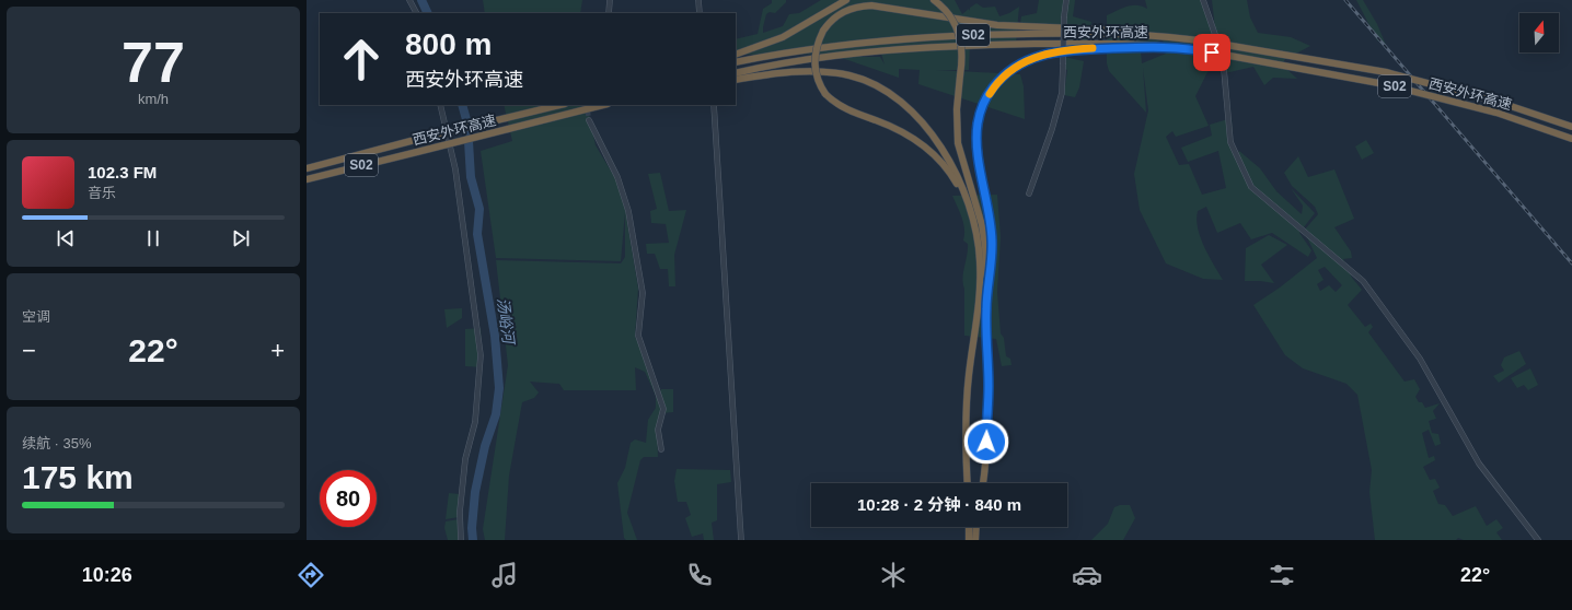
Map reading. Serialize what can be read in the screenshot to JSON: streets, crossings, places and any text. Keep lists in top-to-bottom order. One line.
{"streets":{"highway":["西安外环高速","S02"]},"water":["汤峪河"],"north":"top","page":{"tile":[["77","km/h"],"空调",["续航 · 35%","175 km"]],"turn":["800 m","西安外环高速"],"song":["102.3 FM","音乐"],"heat":["−","22°","+"],"limit":"80","trip":"10:28 · 2 分钟 · 840 m","tabs":["10:26","22°"]}}
